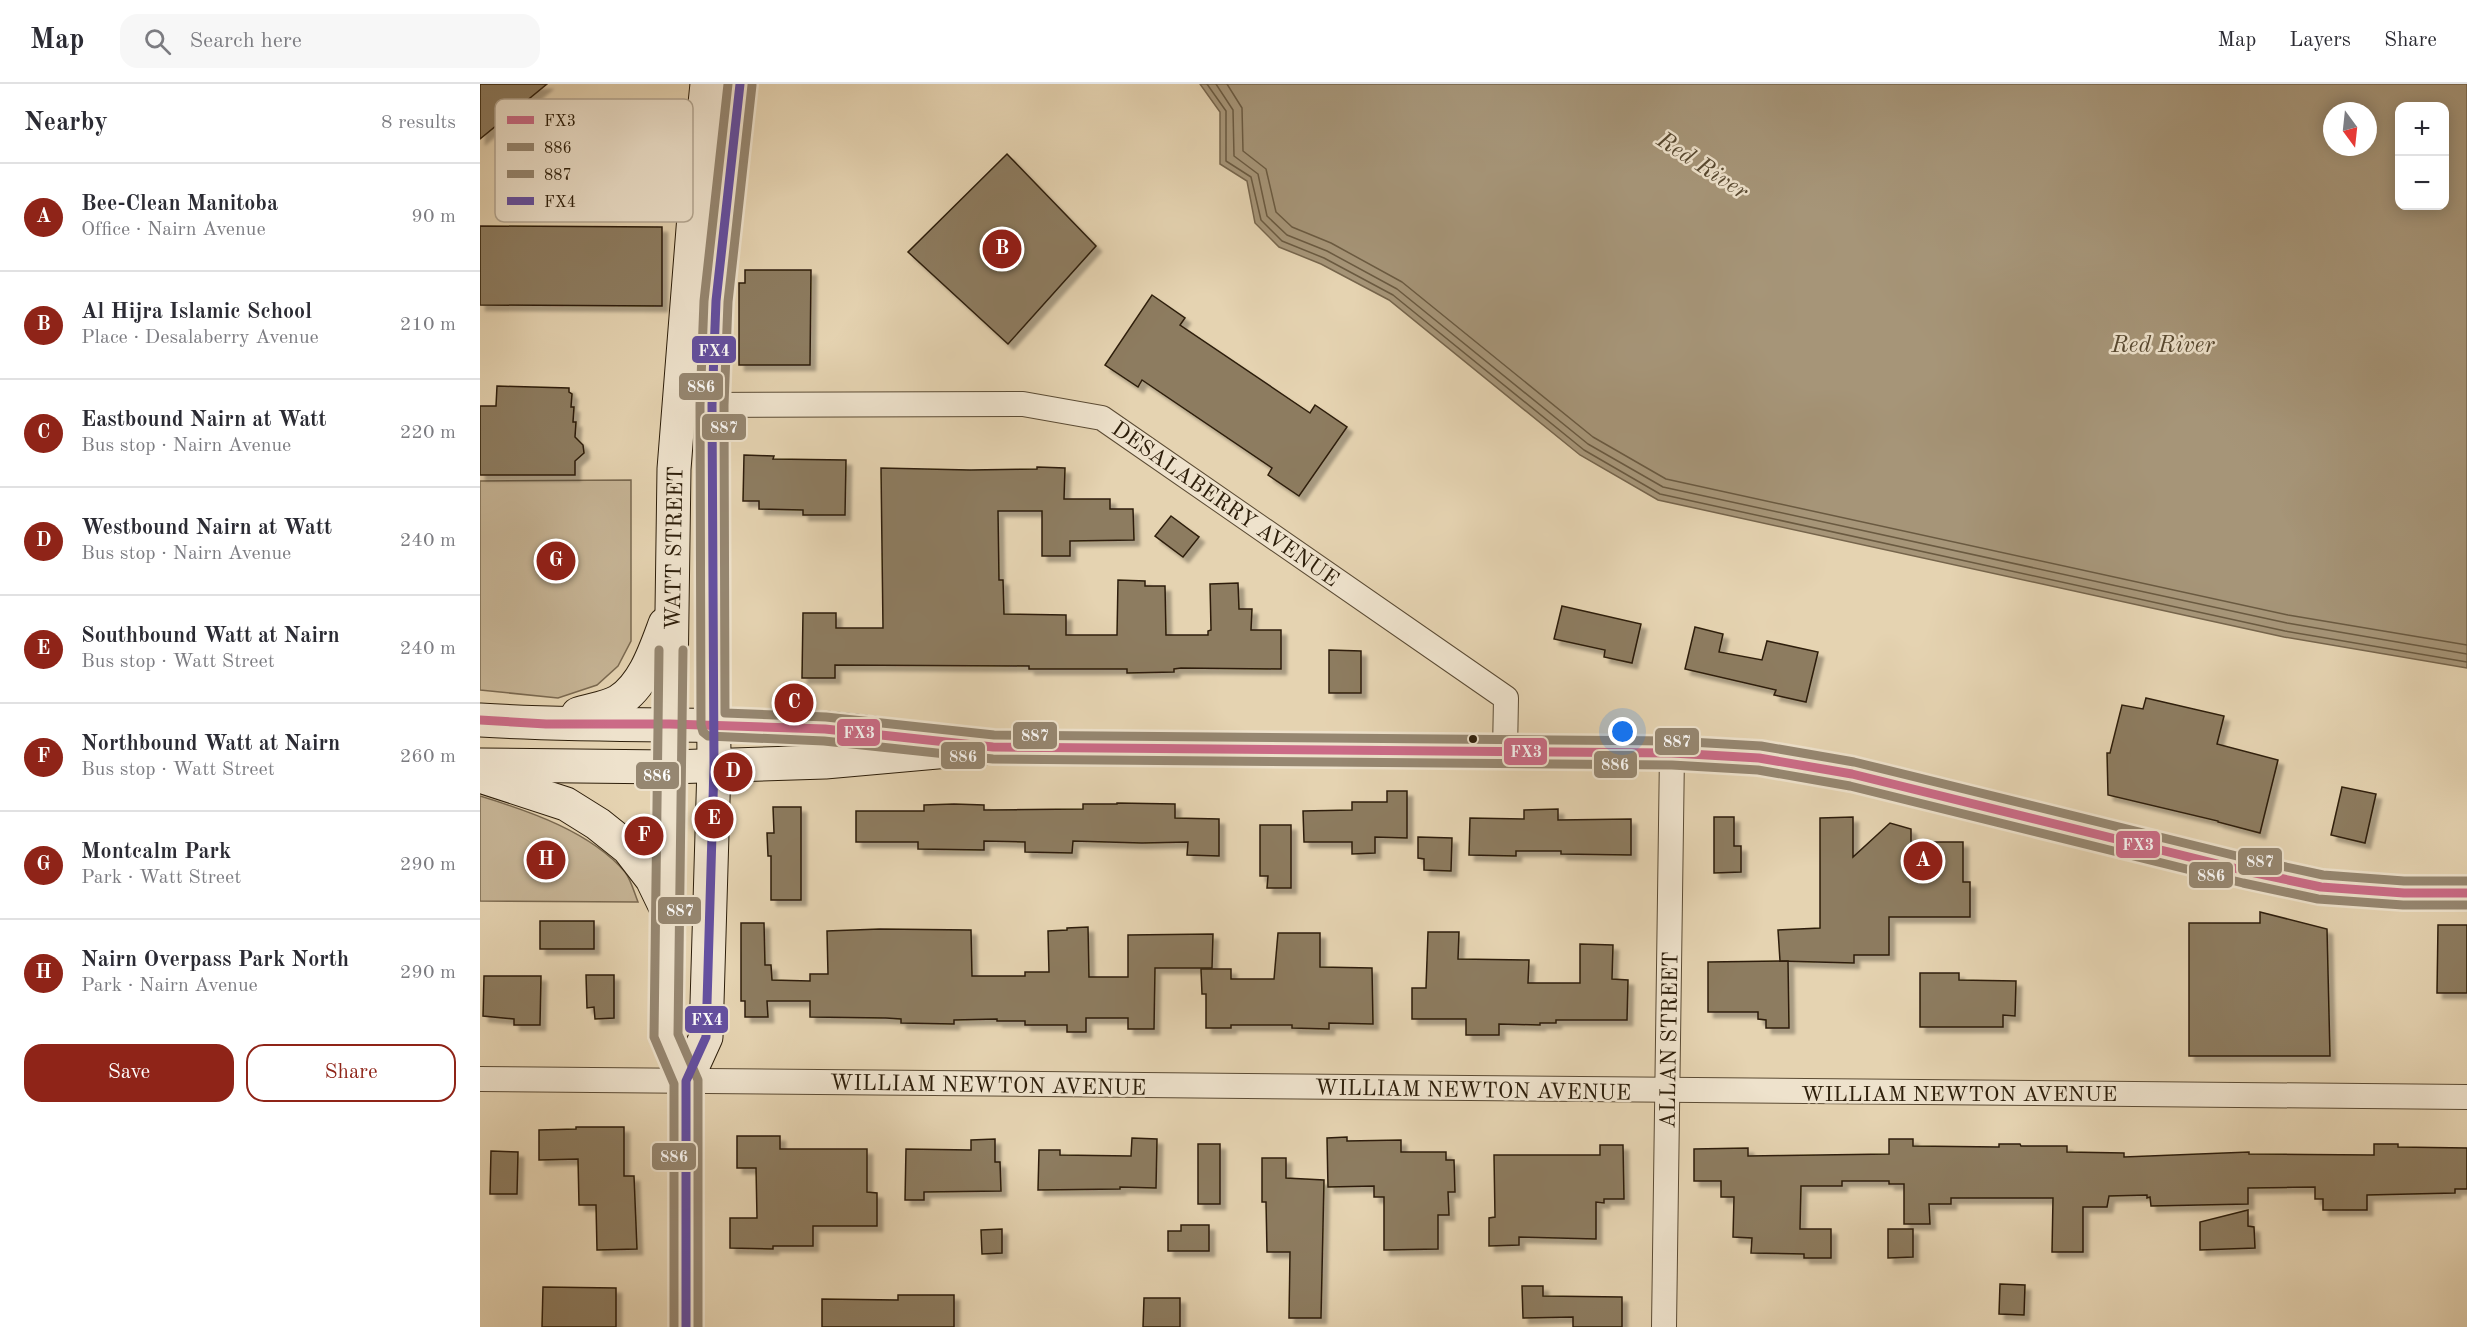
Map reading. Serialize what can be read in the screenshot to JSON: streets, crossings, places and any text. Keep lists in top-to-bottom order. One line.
{"streets":{"main road":["WATT STREET"],"street":["DESALABERRY AVENUE","ALLAN STREET","WILLIAM NEWTON AVENUE"]},"crossings":[["DESALABERRY AVENUE","WATT STREET"],["WATT STREET","WILLIAM NEWTON AVENUE"],["ALLAN STREET","WILLIAM NEWTON AVENUE"]],"water":["Red River"],"lines":["transit line 886","transit line FX4","transit line 887","transit line FX3"],"legend":["FX3","886","887","FX4"],"north":"bottom","page":{"header":"Map","search":"Search here","nav":["Map","Layers","Share"],"heading":["Nearby","8 results"],"map_buttons":["+","−"],"list":[{"mark":"A","name":"Bee-Clean Manitoba","note":"Office · Nairn Avenue","value":"90 m"},{"mark":"B","name":"Al Hijra Islamic School","note":"Place · Desalaberry Avenue","value":"210 m"},{"mark":"C","name":"Eastbound Nairn at Watt","note":"Bus stop · Nairn Avenue","value":"220 m"},{"mark":"D","name":"Westbound Nairn at Watt","note":"Bus stop · Nairn Avenue","value":"240 m"},{"mark":"E","name":"Southbound Watt at Nairn","note":"Bus stop · Watt Street","value":"240 m"},{"mark":"F","name":"Northbound Watt at Nairn","note":"Bus stop · Watt Street","value":"260 m"},{"mark":"G","name":"Montcalm Park","note":"Park · Watt Street","value":"290 m"},{"mark":"H","name":"Nairn Overpass Park North","note":"Park · Nairn Avenue","value":"290 m"}],"pins":["B","G","C","D","E","F","H","A"],"buttons":["Save","Share"]}}
